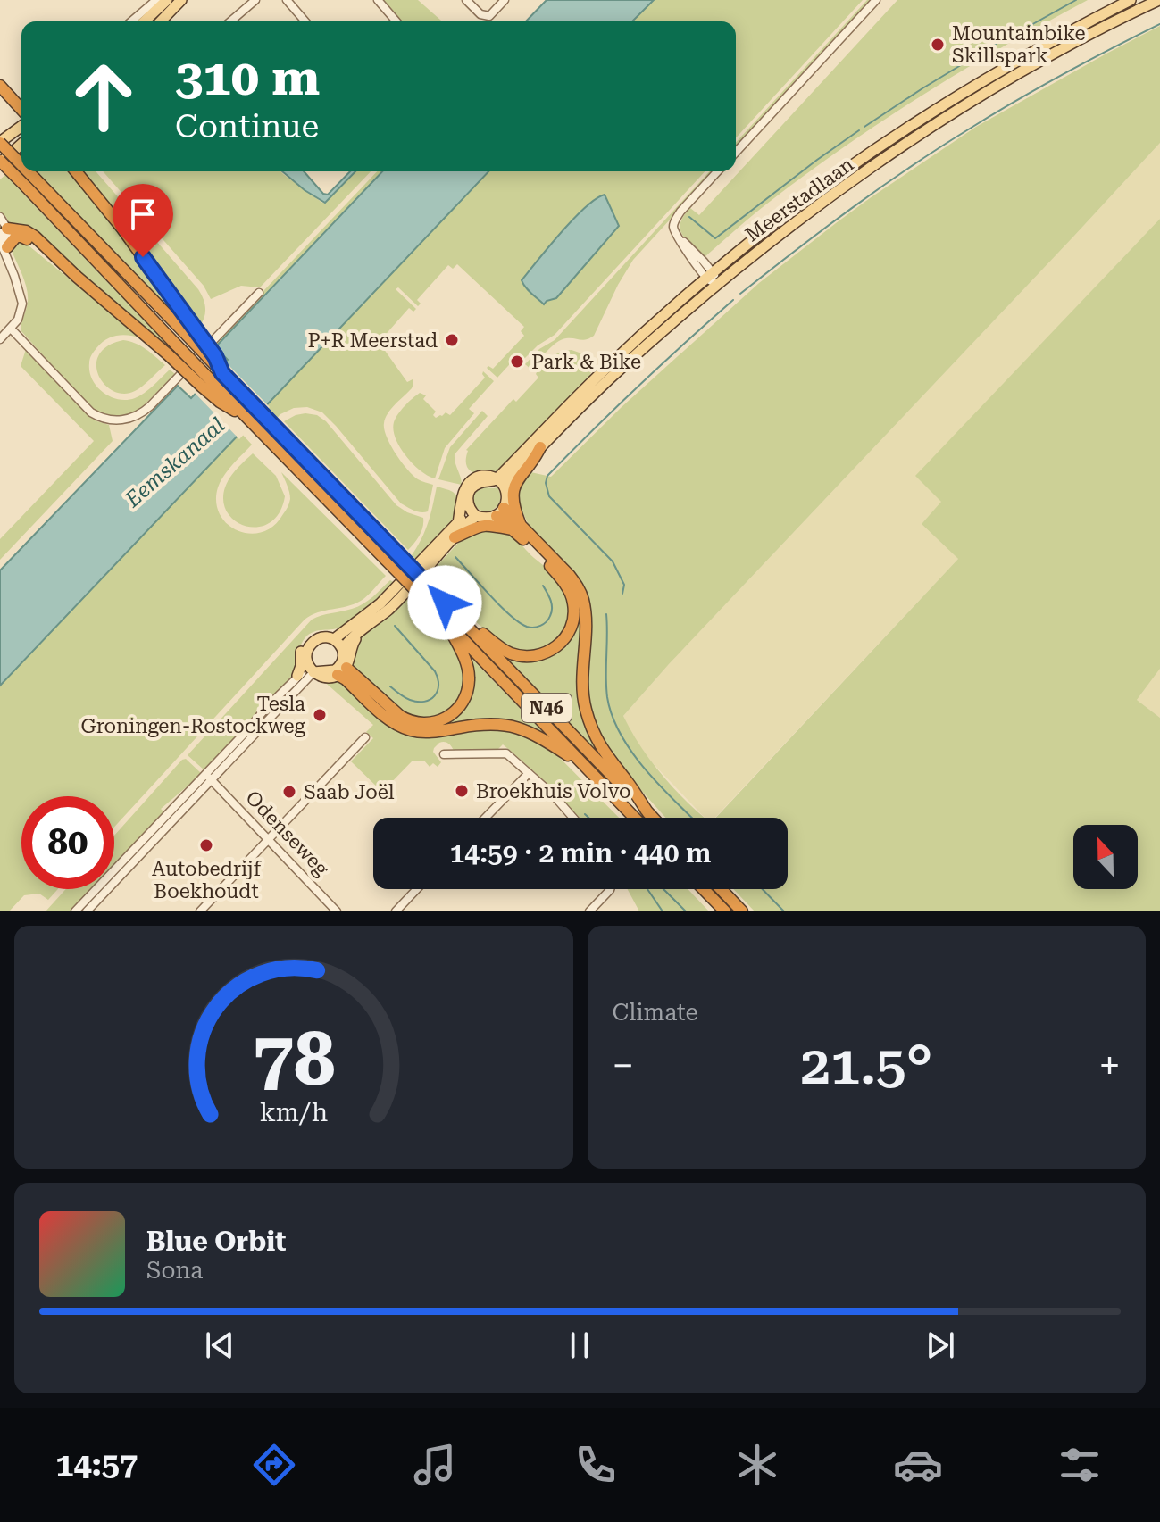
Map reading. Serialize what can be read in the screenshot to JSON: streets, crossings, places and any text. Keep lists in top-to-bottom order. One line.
{"streets":{"highway":["N46"],"main road":["Meerstadlaan"],"street":["Odenseweg"]},"crossings":[["Meerstadlaan","N46"]],"water":["Eemskanaal"],"places":["Mountainbike Skillspark","P+R Meerstad","Park & Bike","Tesla Groningen-Rostockweg","Broekhuis Volvo","Saab Joël","Autobedrijf Boekhoudt"],"north":"top","page":{"turn":["310 m","Continue"],"limit":"80","trip":"14:59 · 2 min · 440 m","tile":"Climate","heat":["−","21.5°","+"],"song":["Blue Orbit","Sona"],"tabs":"14:57","gauge":["78","km/h"]}}
